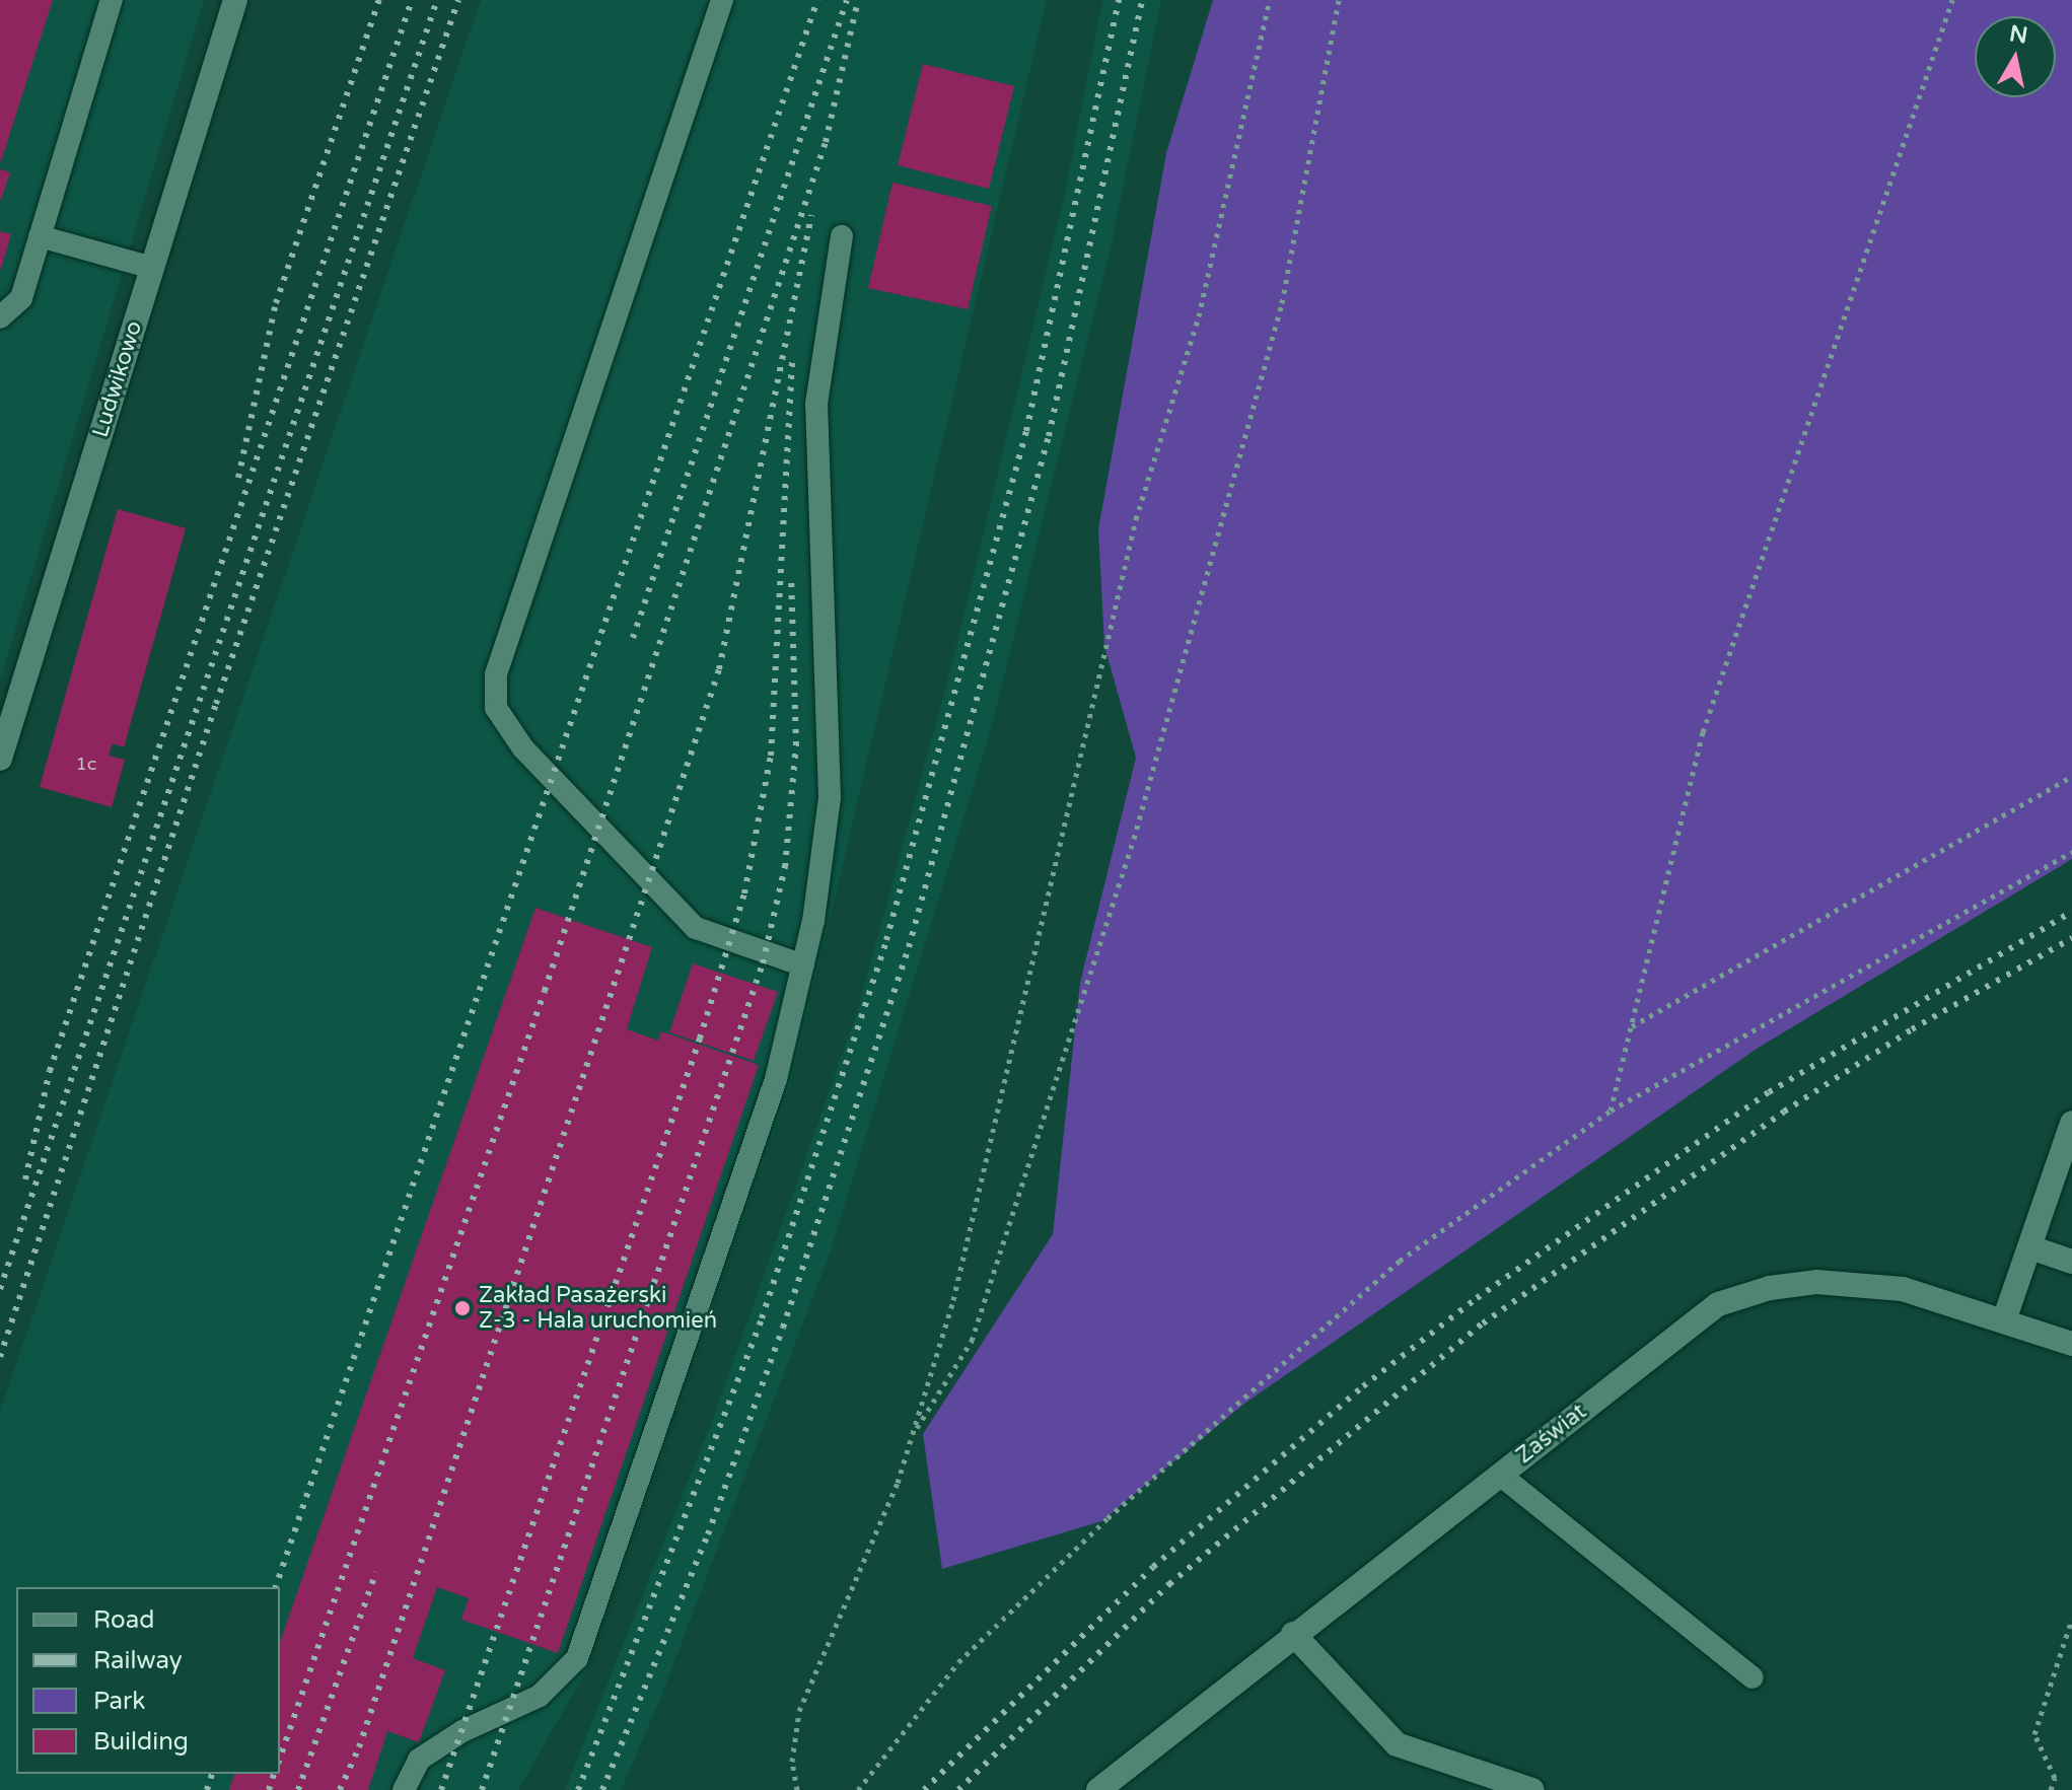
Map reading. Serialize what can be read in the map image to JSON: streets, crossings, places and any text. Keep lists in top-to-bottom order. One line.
{"streets":{"street":["Ludwikowo","Zaświat"]},"places":["Zakład Pasażerski Z-3 - Hala uruchomień"],"house_numbers":["1c"],"legend":["Road","Railway","Park","Building"],"north":"top"}
